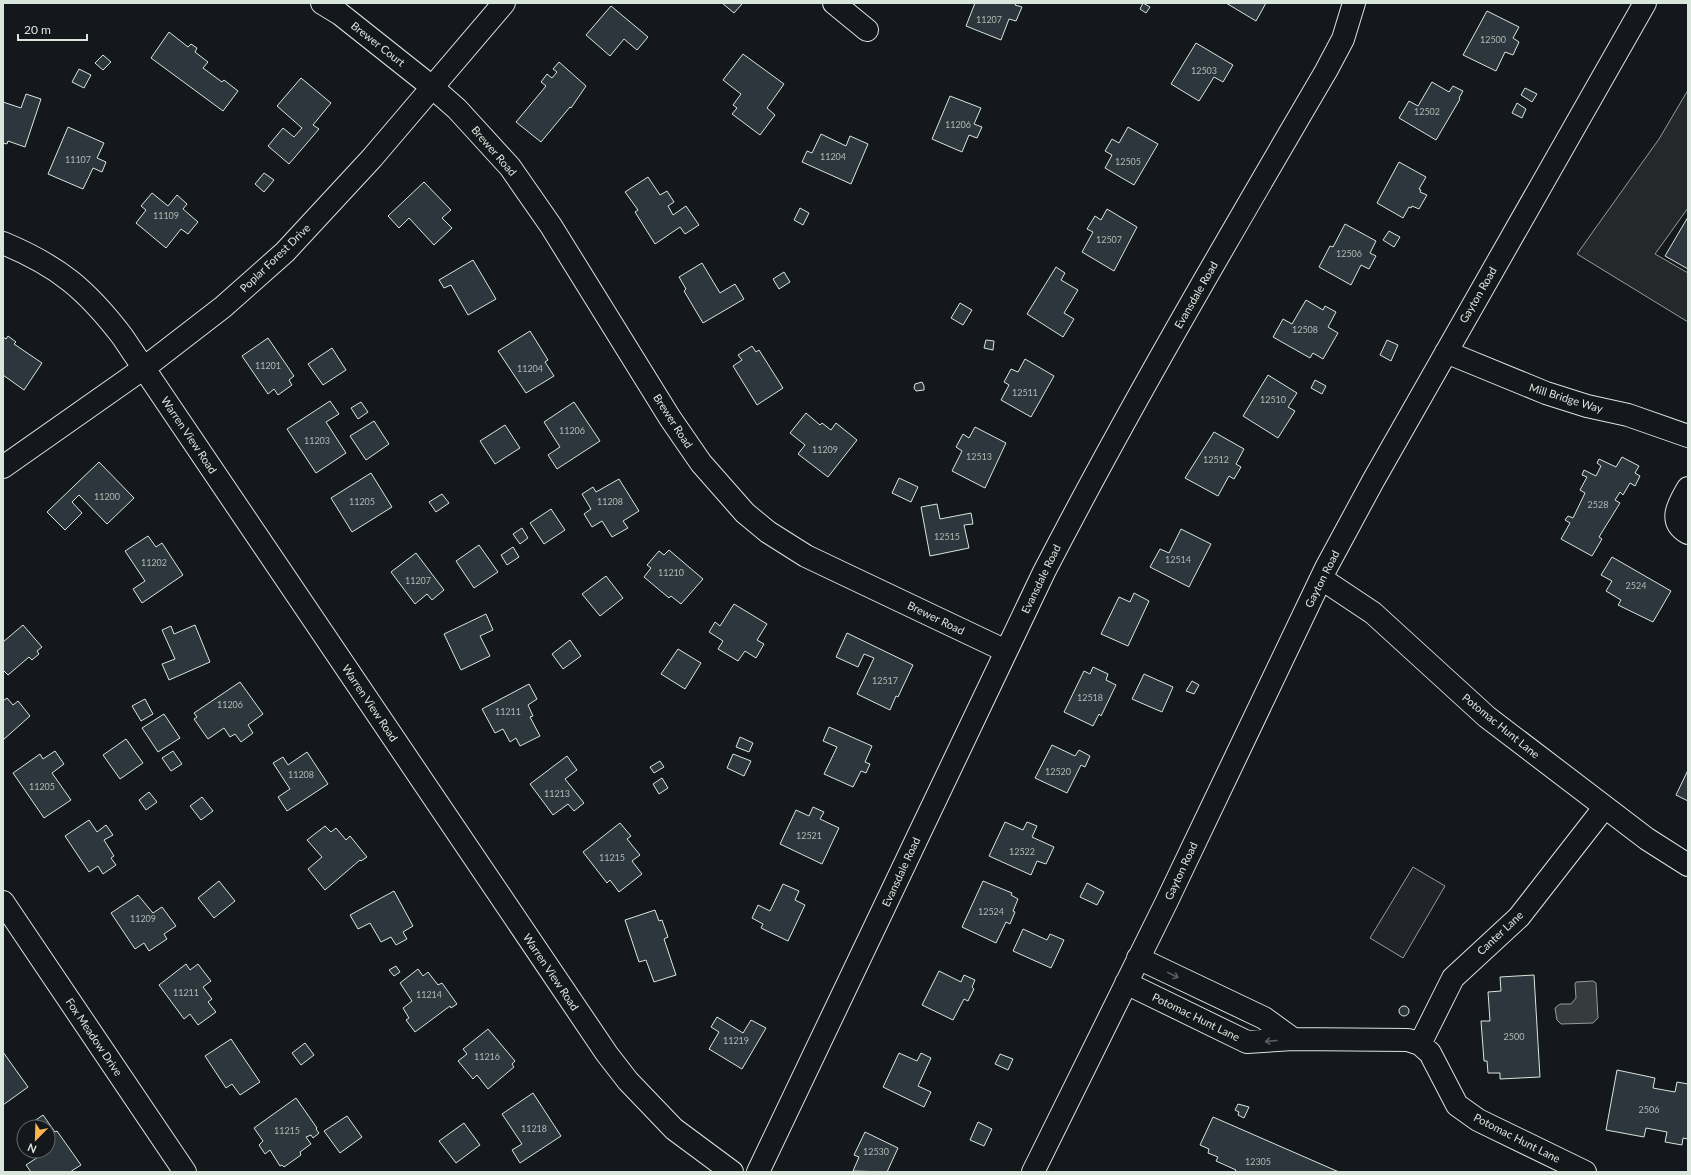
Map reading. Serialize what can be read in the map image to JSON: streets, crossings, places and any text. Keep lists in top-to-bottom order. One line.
{"streets":{"street":["Brewer Court","Brewer Road","Poplar Forest Drive","Evansdale Road","Gayton Road","Mill Bridge Way","Warren View Road","Potomac Hunt Lane","Canter Lane","Fox Meadow Drive"]},"crossings":[["Brewer Court","Brewer Road"],["Brewer Court","Poplar Forest Drive"],["Brewer Road","Poplar Forest Drive"],["Brewer Road","Evansdale Road"],["Poplar Forest Drive","Warren View Road"],["Gayton Road","Mill Bridge Way"],["Gayton Road","Potomac Hunt Lane"],["Potomac Hunt Lane","Canter Lane"]],"house_numbers":["11207","12500","12503","12502","11206","11204","11107","12505","11109","12507","12506","12508","11201","11204","12511","12510","11206","11203","11209","12513","12512","11200","11205","11208","2528","12515","12514","11202","11210","11207","2524","12517","12518","11206","11211","12520","11208","11205","11213","12521","12522","11215","12524","11209","11211","11214","2500","11219","11216","2506","11218","11215","12530","12305"],"scale_bar":"20 m","north":"bottom left"}
